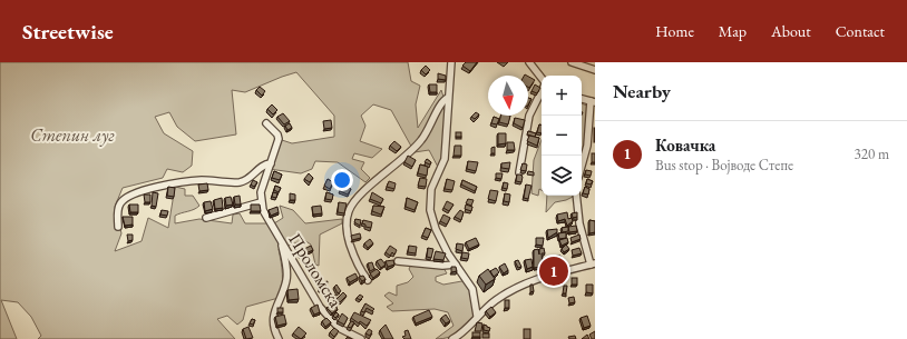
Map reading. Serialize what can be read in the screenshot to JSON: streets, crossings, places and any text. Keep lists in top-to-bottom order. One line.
{"streets":{"street":["Проломска"]},"parks":["Степин луг"],"north":"bottom","page":{"header":"Streetwise","nav":["Home","Map","About","Contact"],"heading":"Nearby","map_buttons":["+","−"],"list":[{"mark":"1","name":"Ковачка","note":"Bus stop · Војводе Степе","value":"320 m"}],"pins":"1"}}
